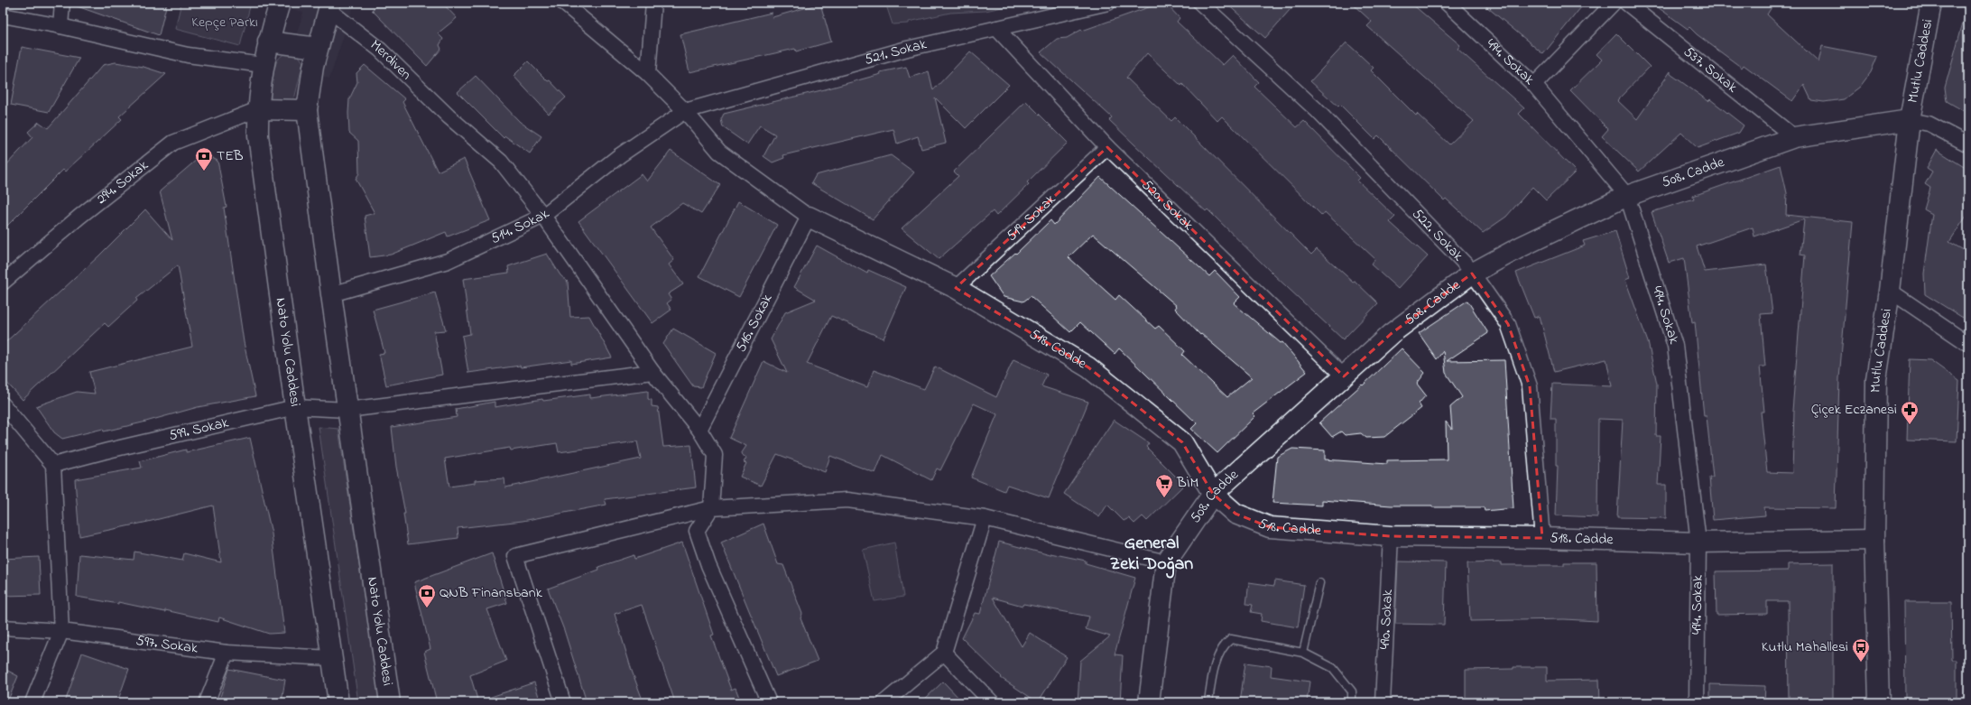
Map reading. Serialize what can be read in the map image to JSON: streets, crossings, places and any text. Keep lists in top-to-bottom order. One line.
{"streets":{"street":["521. Sokak","Merdiven","Mutlu Caddesi","494. Sokak","537. Sokak","508. Cadde","294. Sokak","520. Sokak","519. Sokak","514. Sokak","522. Sokak","516. Sokak","518. Cadde","Nato Yolu Caddesi","599. Sokak","490. Sokak","597. Sokak"]},"crossings":[["521. Sokak","520. Sokak"],["521. Sokak","514. Sokak"],["Merdiven","514. Sokak"],["Merdiven","516. Sokak"],["Merdiven","Nato Yolu Caddesi"],["Merdiven","599. Sokak"],["Mutlu Caddesi","508. Cadde"],["Mutlu Caddesi","518. Cadde"],["494. Sokak","508. Cadde"],["494. Sokak","518. Cadde"],["537. Sokak","508. Cadde"],["508. Cadde","520. Sokak"],["508. Cadde","522. Sokak"],["508. Cadde","518. Cadde"],["294. Sokak","Nato Yolu Caddesi"],["520. Sokak","519. Sokak"],["519. Sokak","518. Cadde"],["514. Sokak","Nato Yolu Caddesi"],["522. Sokak","518. Cadde"],["516. Sokak","518. Cadde"],["518. Cadde","490. Sokak"],["Nato Yolu Caddesi","599. Sokak"],["Nato Yolu Caddesi","597. Sokak"]],"districts":["General Zeki Doğan"],"parks":["Kepçe Parkı"],"places":{"bank":["TEB","QNB Finansbank"],"pharmacy":["Çiçek Eczanesi"],"supermarket":["BİM"],"bus stop":["Kutlu Mahallesi"]}}
